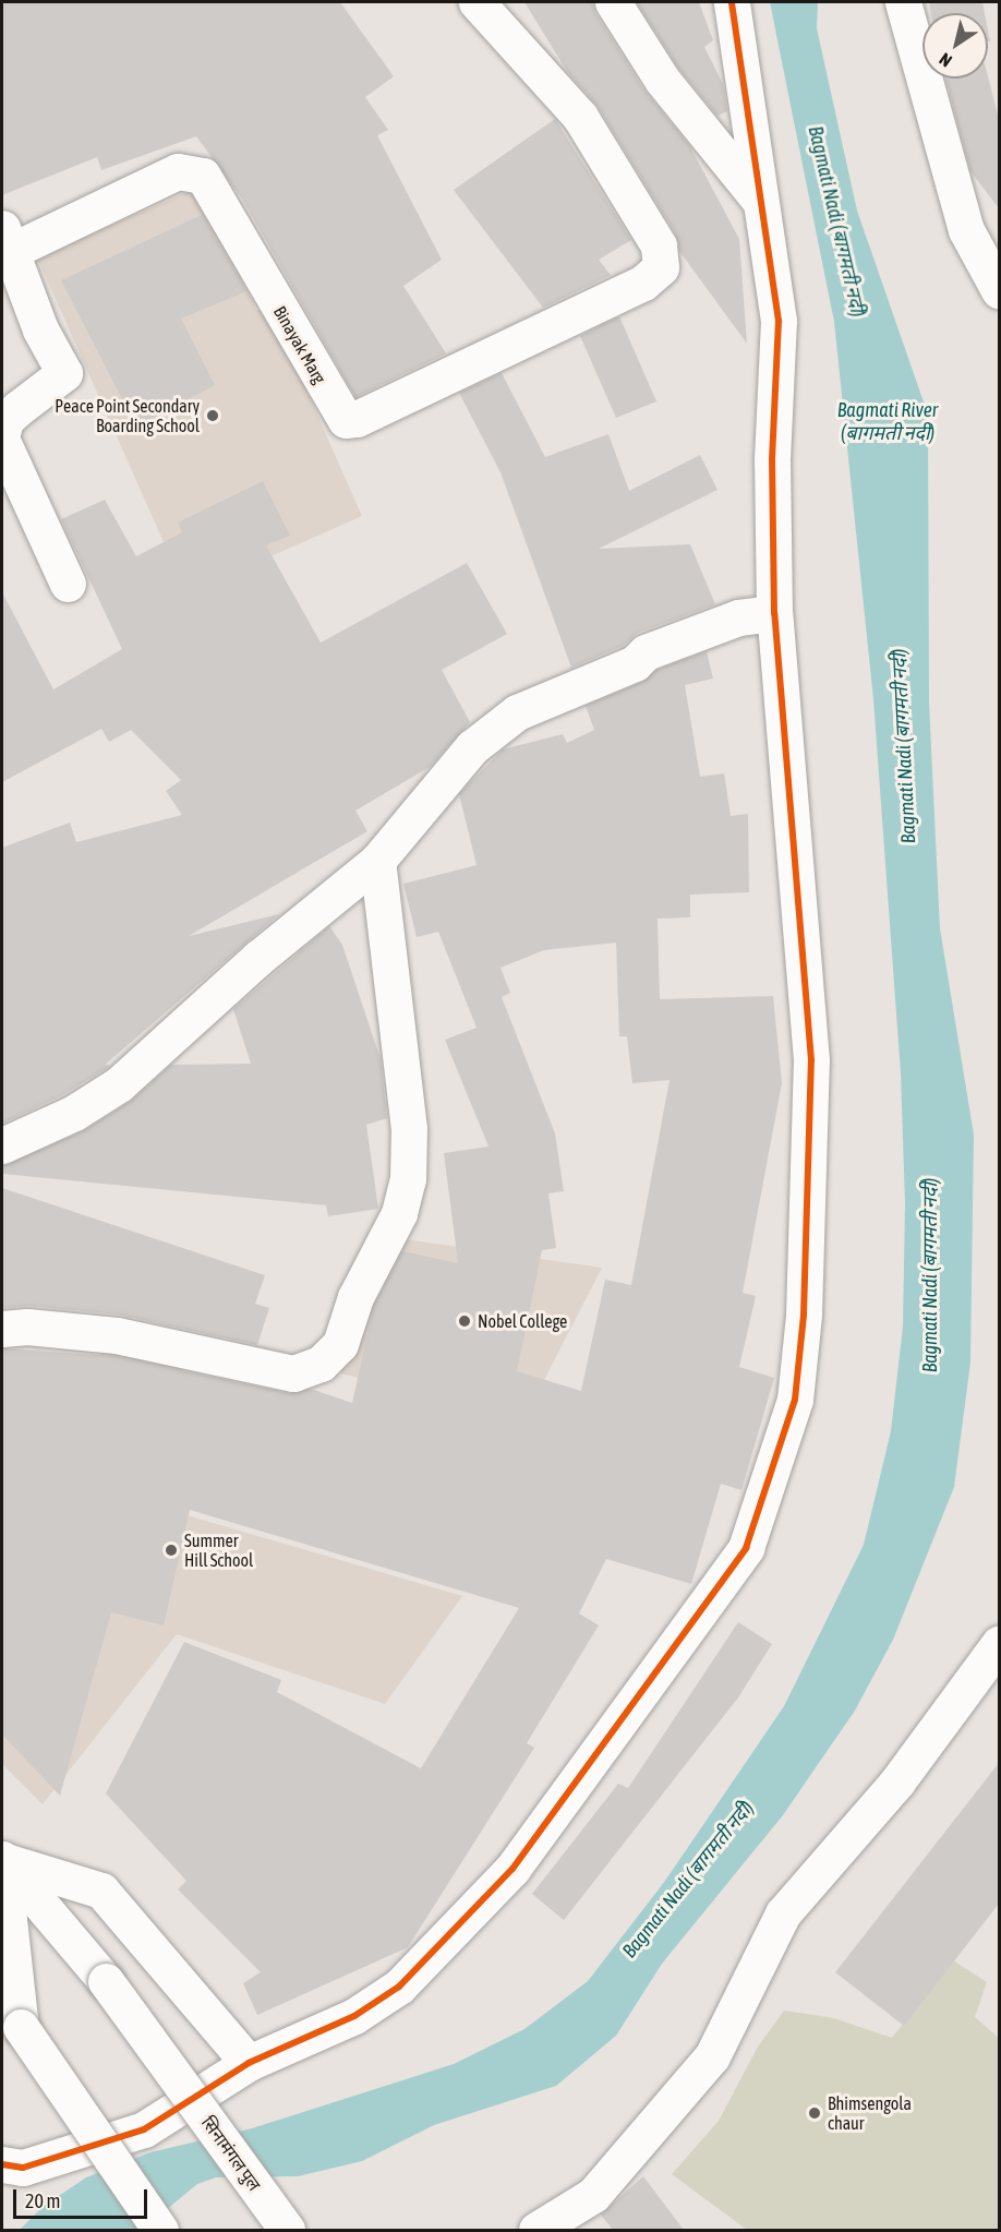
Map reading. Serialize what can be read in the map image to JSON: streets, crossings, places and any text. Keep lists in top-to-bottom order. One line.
{"streets":{"street":["Binayak Marg","सिनामंगल पुल"]},"water":["Bagmati Nadi (बागमती नदी)","Bagmati River (बागमती नदी)"],"places":["Peace Point Secondary Boarding School","Nobel College","Summer Hill School","Bhimsengola chaur"],"scale_bar":"20 m","north":"bottom left"}
